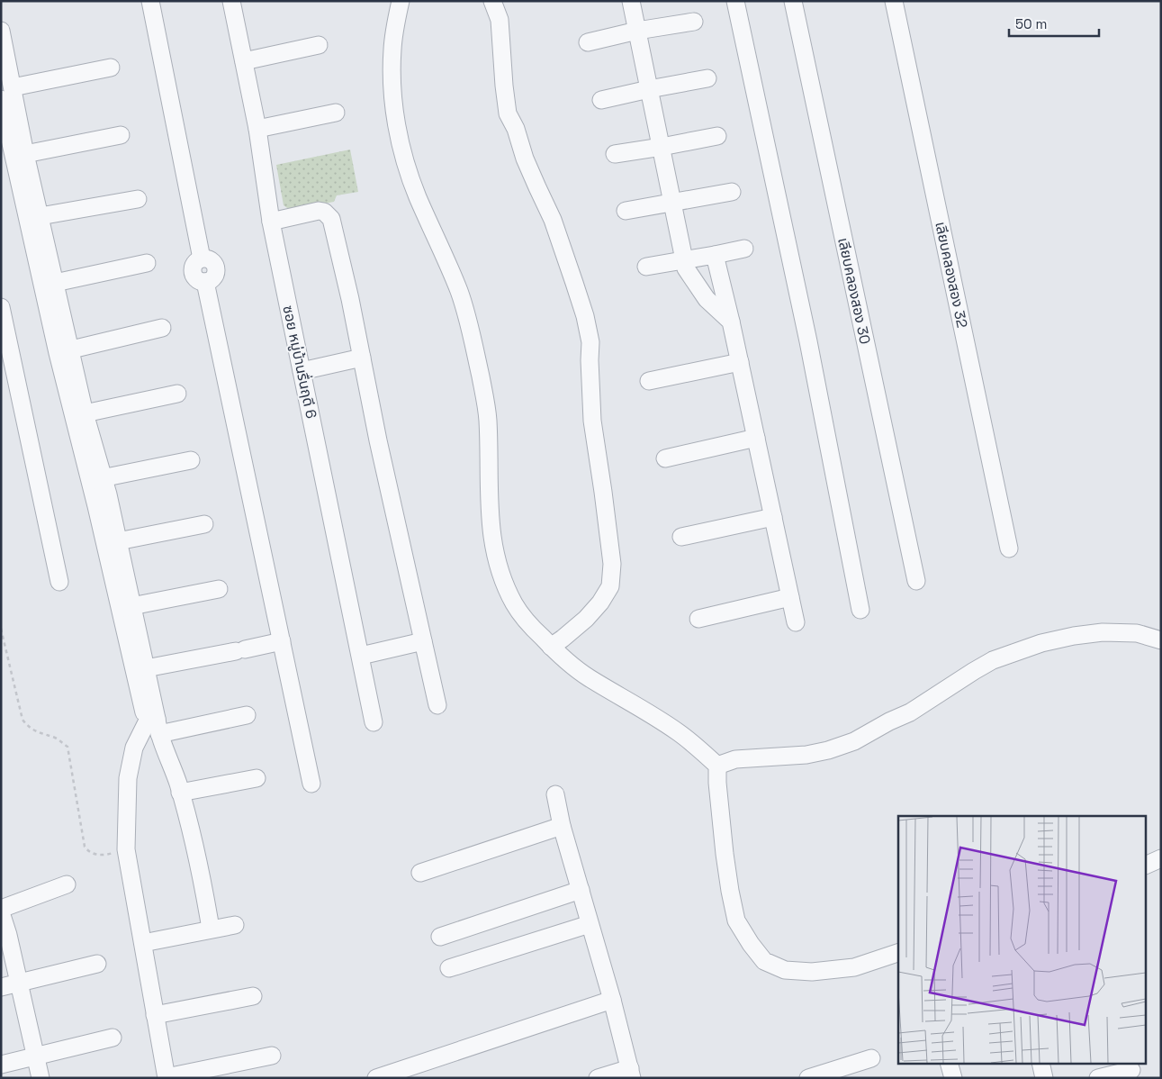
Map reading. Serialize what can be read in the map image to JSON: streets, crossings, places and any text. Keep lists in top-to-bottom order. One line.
{"streets":{"street":["เลียบคลองสอง 32","เลียบคลองสอง 30","ซอย หมู่บ้านรื่นฤดี 6"]},"scale_bar":"50 m"}
